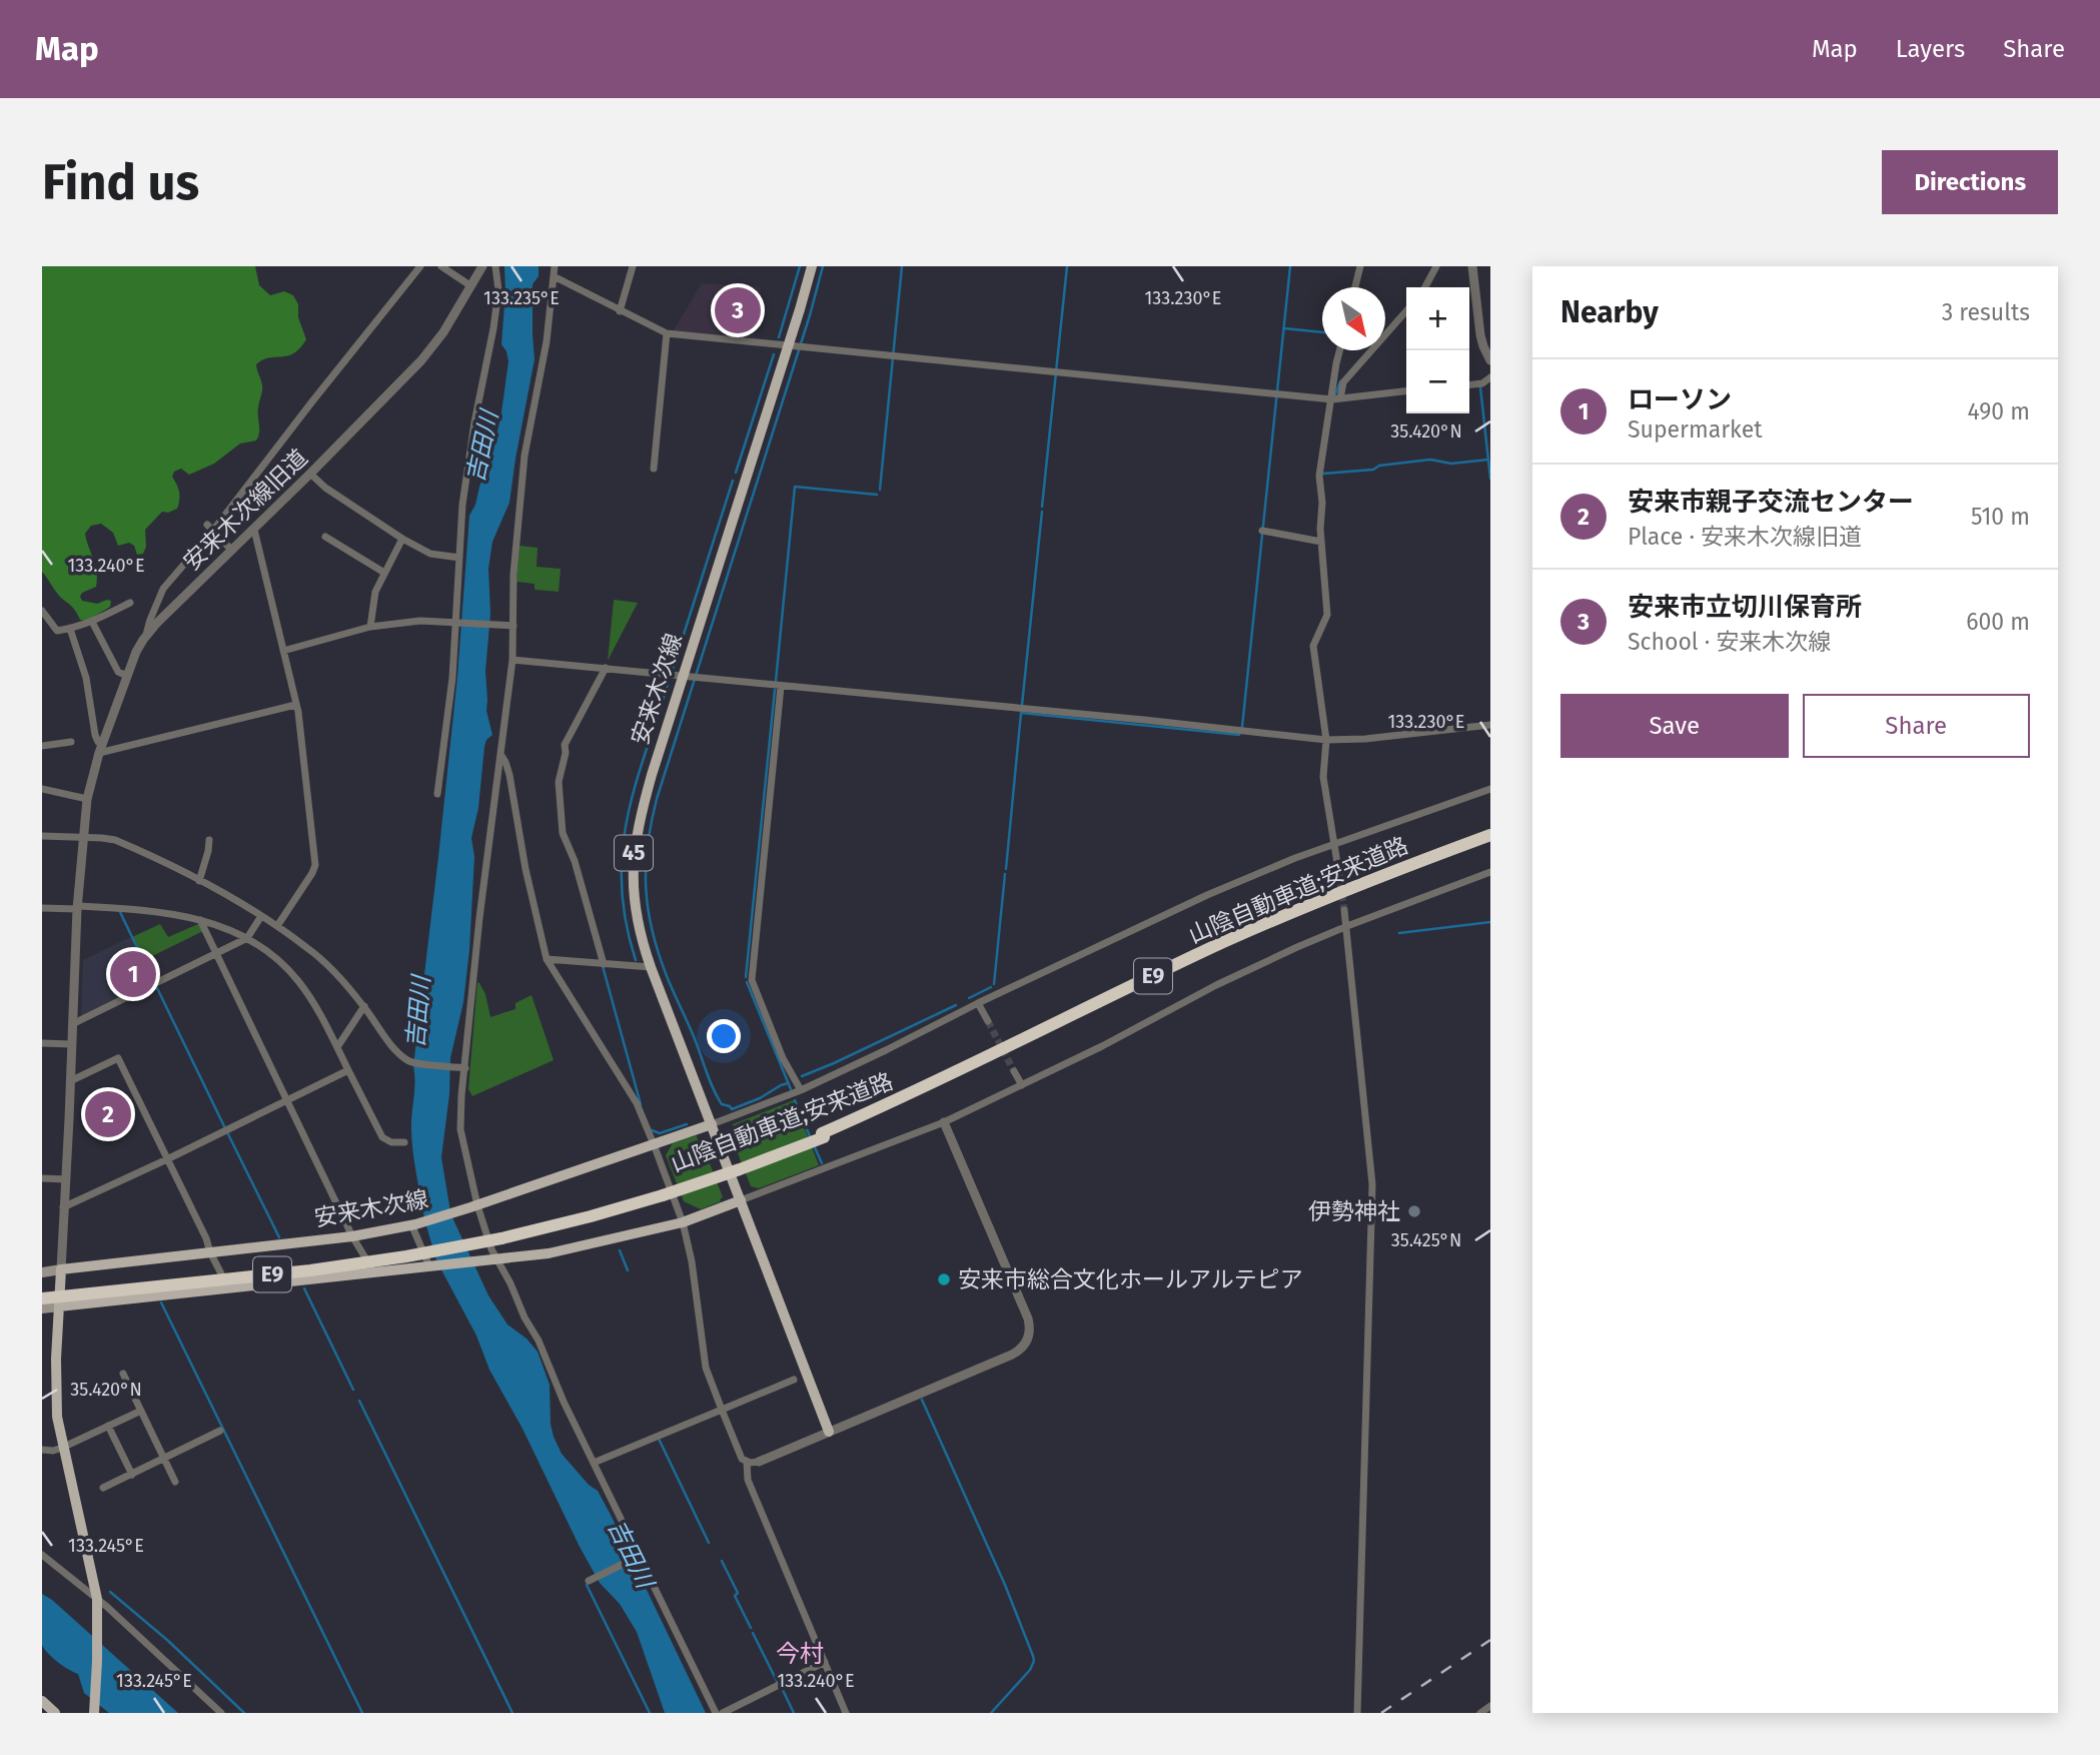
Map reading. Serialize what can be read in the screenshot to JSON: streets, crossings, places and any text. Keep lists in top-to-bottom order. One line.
{"streets":{"highway":["山陰自動車道;安来道路","E9"],"main road":["安来木次線","45"],"street":["安来木次線旧道"]},"crossings":[["安来木次線旧道","安来木次線"]],"districts":["今村"],"water":["吉田川"],"places":["伊勢神社","安来市総合文化ホールアルテピア"],"north":"bottom right","page":{"header":"Map","nav":["Map","Layers","Share"],"buttons":["Directions",["Save","Share"]],"title":"Find us","heading":["Nearby","3 results"],"pins":["3","1","2"],"map_buttons":["+","−"],"list":[{"mark":"1","name":"ローソン","note":"Supermarket","value":"490 m"},{"mark":"2","name":"安来市親子交流センター","note":"Place · 安来木次線旧道","value":"510 m"},{"mark":"3","name":"安来市立切川保育所","note":"School · 安来木次線","value":"600 m"}]},"coordinates":["133.235°E","133.230°E","35.420°N","133.240°E","35.425°N","133.245°E"]}
